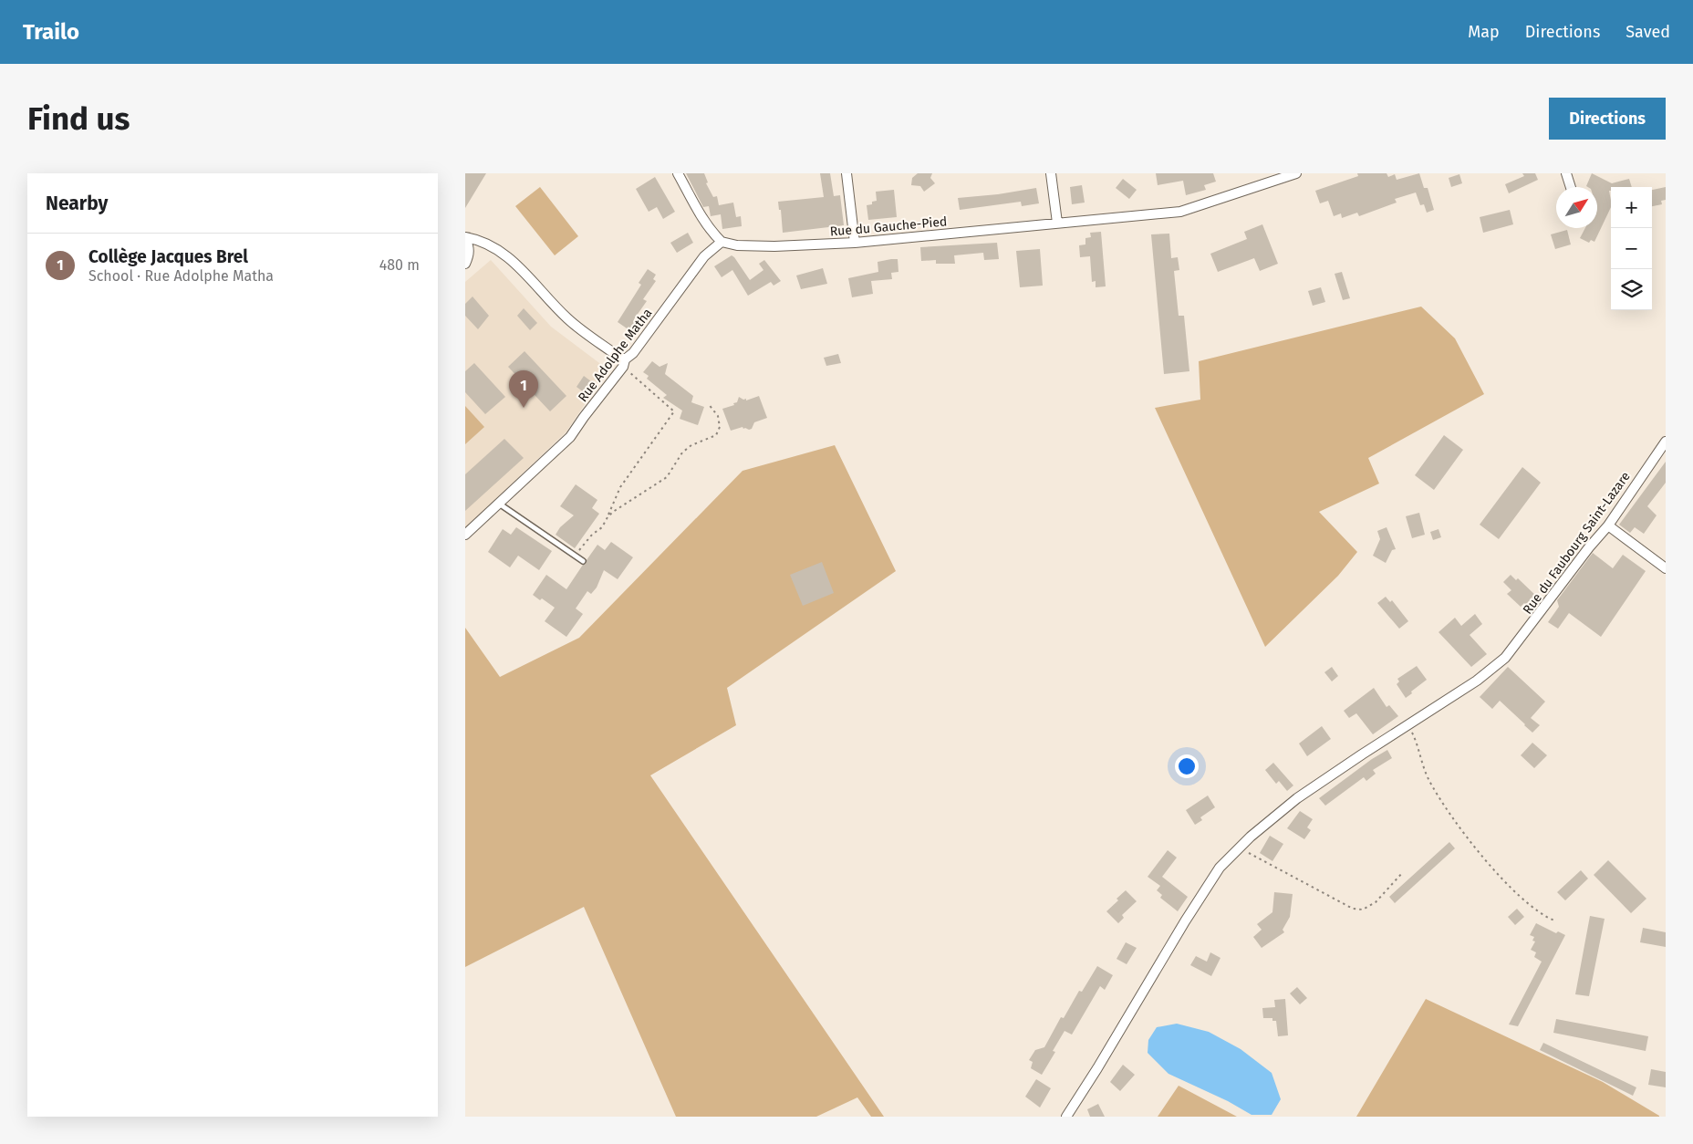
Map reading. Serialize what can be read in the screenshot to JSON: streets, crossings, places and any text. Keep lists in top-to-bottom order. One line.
{"streets":{"street":["Rue du Gauche-Pied","Rue Adolphe Matha","Rue du Faubourg Saint-Lazare"]},"crossings":[["Rue du Gauche-Pied","Rue Adolphe Matha"]],"north":"top right","page":{"header":"Trailo","nav":["Map","Directions","Saved"],"buttons":"Directions","title":"Find us","heading":"Nearby","map_buttons":["+","−"],"list":[{"mark":"1","name":"Collège Jacques Brel","note":"School · Rue Adolphe Matha","value":"480 m"}],"pins":"1"}}
